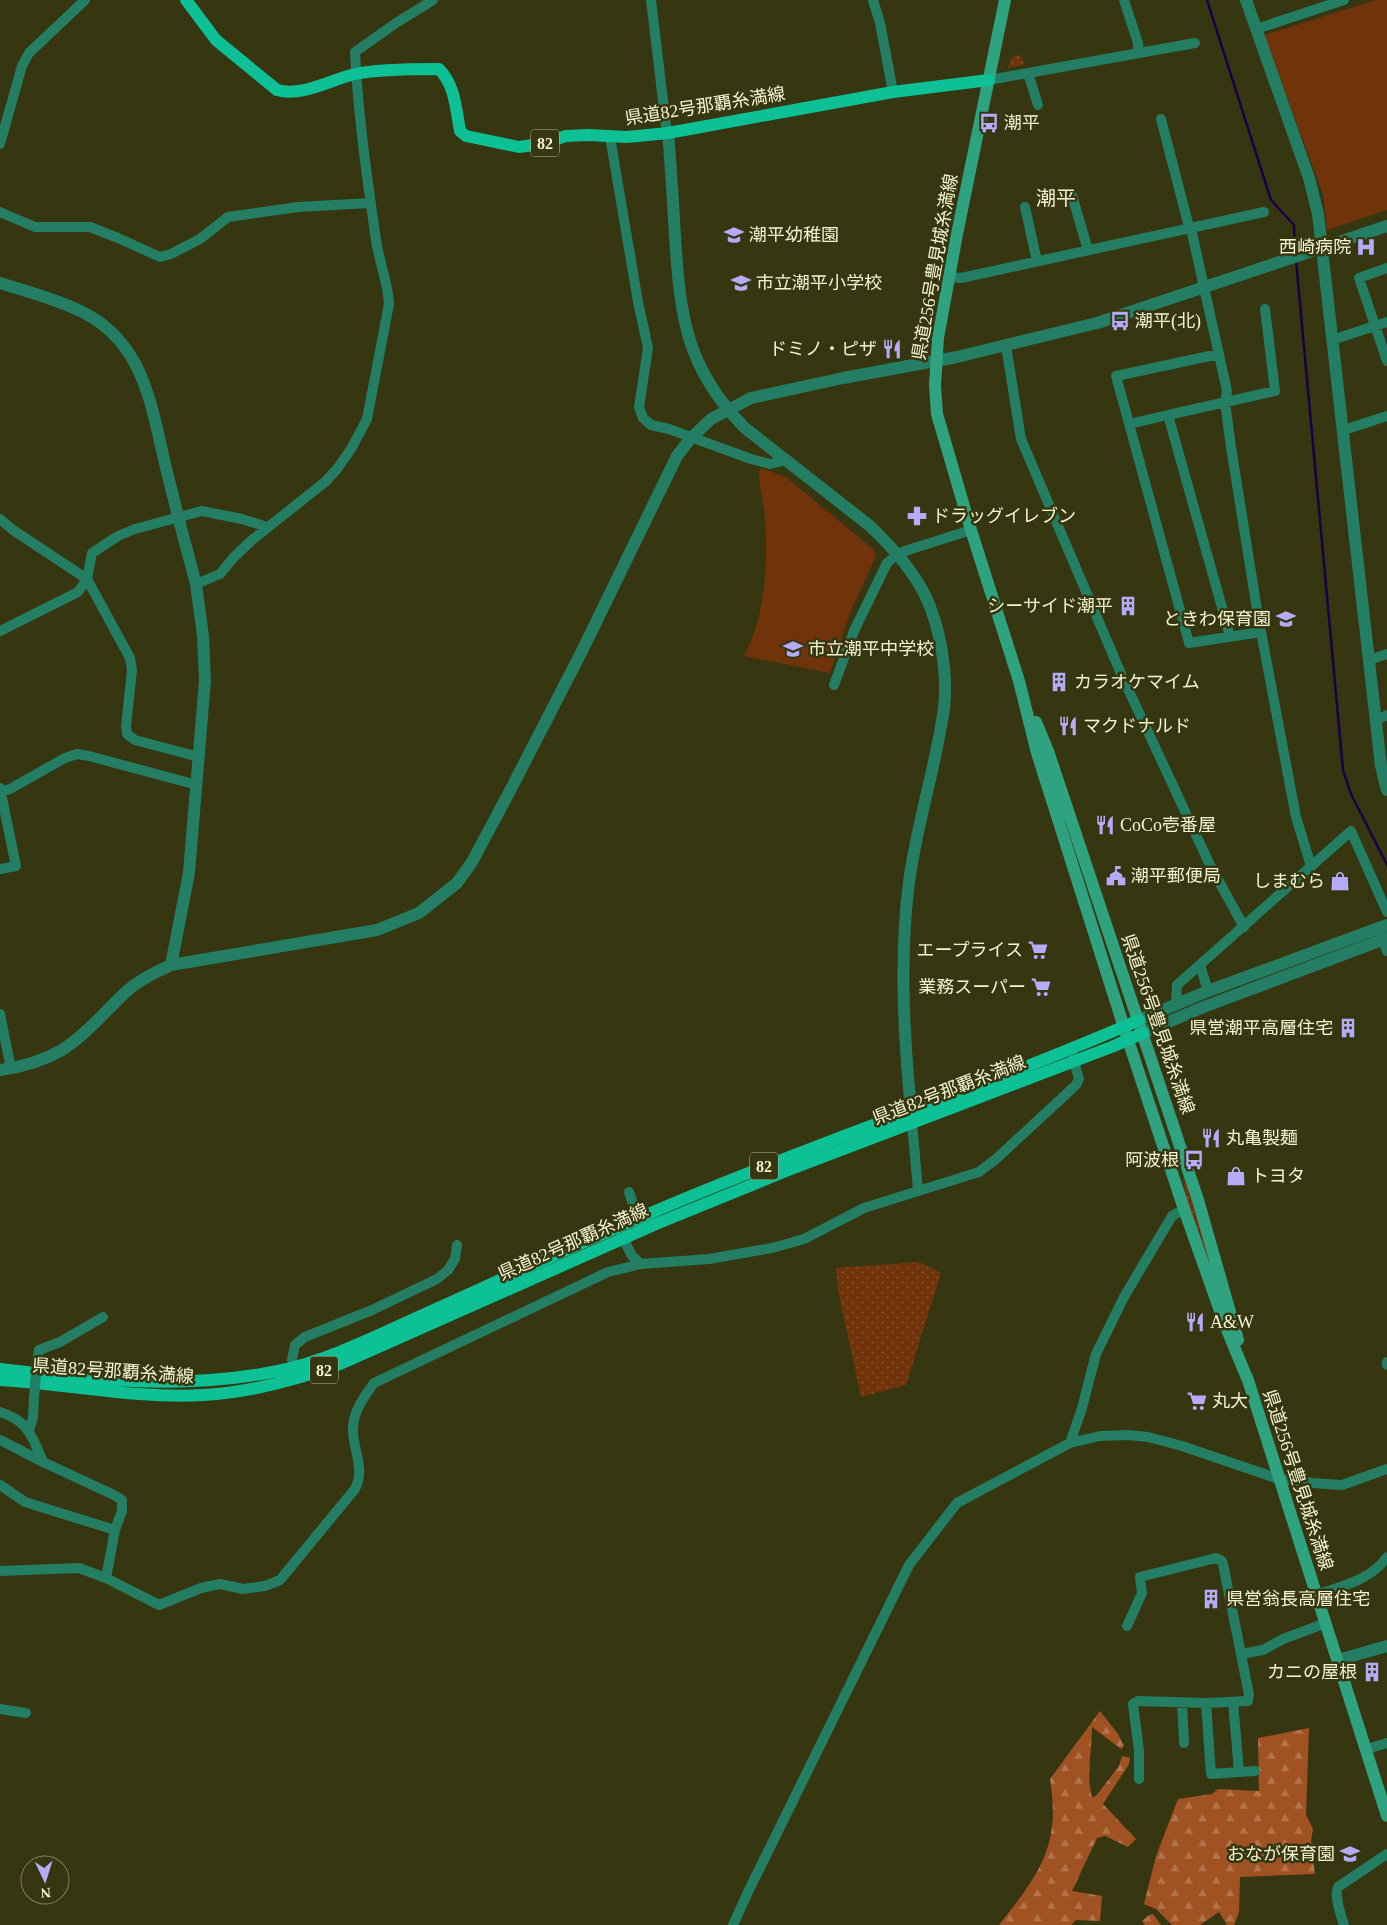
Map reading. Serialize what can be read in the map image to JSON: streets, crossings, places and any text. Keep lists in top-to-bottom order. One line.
{"streets":{"main road":["県道82号那覇糸満線","82","県道256号豊見城糸満線"]},"crossings":[["県道82号那覇糸満線","県道256号豊見城糸満線"]],"districts":["潮平"],"places":{"bus stop":["潮平","潮平(北)","阿波根"],"school or university":["潮平幼稚園","市立潮平小学校","ときわ保育園","市立潮平中学校","おなが保育園"],"hospital":["西崎病院"],"restaurant":["ドミノ・ピザ","マクドナルド","CoCo壱番屋","丸亀製麺","A&W"],"pharmacy":["ドラッグイレブン"],"building":["シーサイド潮平","カラオケマイム","県営潮平高層住宅","県営翁長高層住宅","カニの屋根"],"public building":["潮平郵便局"],"shop":["しまむら","トヨタ"],"supermarket":["エープライス","業務スーパー","丸大"]},"north":"bottom"}
